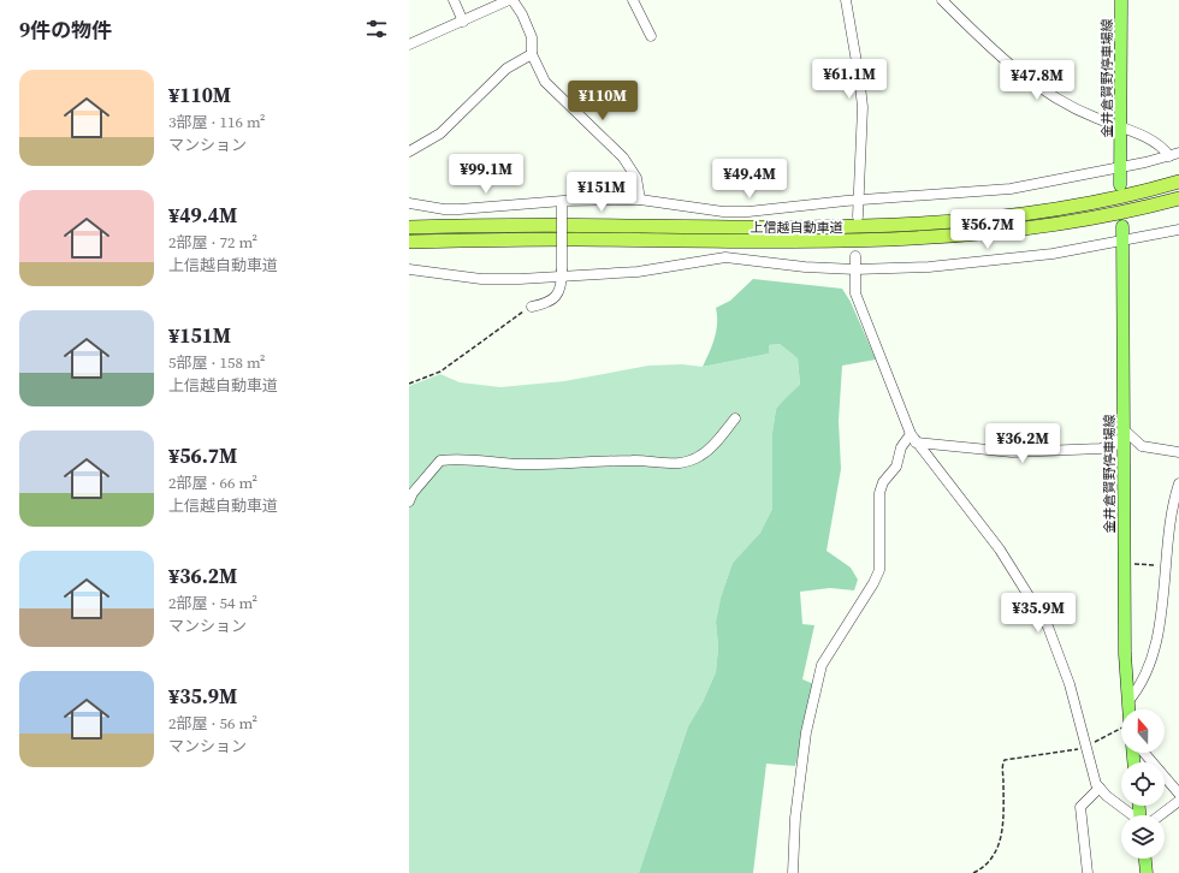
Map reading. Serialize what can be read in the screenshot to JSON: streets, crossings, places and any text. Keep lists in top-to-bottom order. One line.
{"streets":{"highway":["上信越自動車道"],"main road":["金井倉賀野停車場線"]},"north":"top","page":{"heading":"9件の物件","list":[{"name":"¥110M","note":"3部屋 · 116 m² · マンション"},{"name":"¥49.4M","note":"2部屋 · 72 m² · 上信越自動車道"},{"name":"¥151M","note":"5部屋 · 158 m² · 上信越自動車道"},{"name":"¥56.7M","note":"2部屋 · 66 m² · 上信越自動車道"},{"name":"¥36.2M","note":"2部屋 · 54 m² · マンション"},{"name":"¥35.9M","note":"2部屋 · 56 m² · マンション"}],"price":["¥61.1M","¥47.8M","¥110M","¥99.1M","¥49.4M","¥151M","¥56.7M","¥36.2M","¥35.9M"]}}
